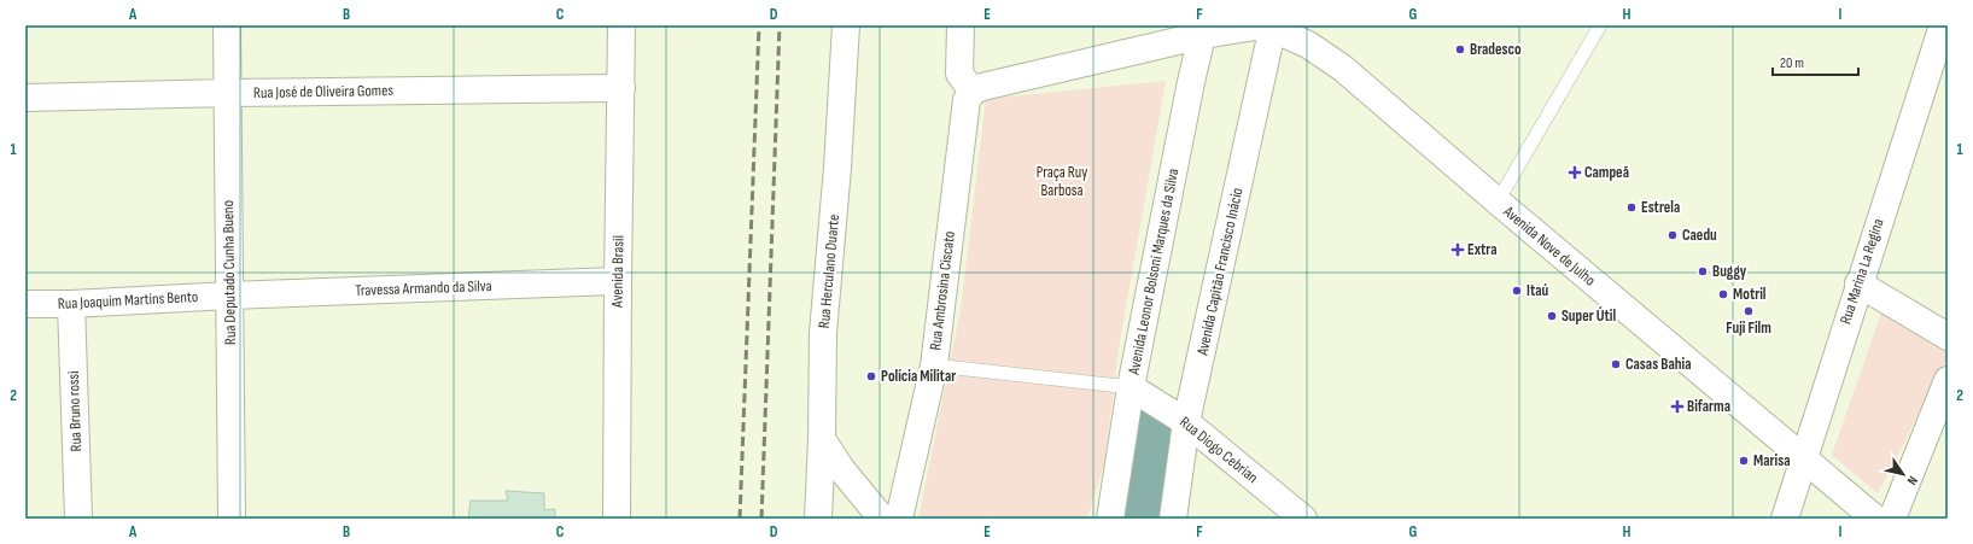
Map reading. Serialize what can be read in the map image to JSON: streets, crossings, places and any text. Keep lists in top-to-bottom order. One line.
{"streets":{"street":["Rua José de Oliveira Gomes","Avenida Nove de Julho","Avenida Brasil","Rua Herculano Duarte","Avenida Leonor Bolsoni Marques da Silva","Avenida Capitão Francisco Inácio","Rua Marina La Regina","Rua Deputado Cunha Bueno","Travessa Armando da Silva","Rua Ambrosina Ciscato","Rua Joaquim Martins Bento","Rua Bruno rossi","Rua Diogo Cebrian"]},"crossings":[["Rua José de Oliveira Gomes","Avenida Brasil"],["Rua José de Oliveira Gomes","Rua Deputado Cunha Bueno"],["Avenida Nove de Julho","Avenida Leonor Bolsoni Marques da Silva"],["Avenida Nove de Julho","Avenida Capitão Francisco Inácio"],["Avenida Nove de Julho","Rua Marina La Regina"],["Avenida Brasil","Travessa Armando da Silva"],["Avenida Leonor Bolsoni Marques da Silva","Rua Diogo Cebrian"],["Avenida Capitão Francisco Inácio","Rua Diogo Cebrian"],["Rua Deputado Cunha Bueno","Travessa Armando da Silva"],["Rua Deputado Cunha Bueno","Rua Joaquim Martins Bento"],["Travessa Armando da Silva","Rua Joaquim Martins Bento"],["Rua Joaquim Martins Bento","Rua Bruno rossi"]],"parks":["Praça Ruy Barbosa"],"places":{"other":["Bradesco","Estrela","Caedu","Buggy","Itaú","Motril","Fuji Film","Super Útil","Casas Bahia","Polícia Militar","Marisa"],"health":["Campeã","Extra","Bifarma"]},"scale_bar":"20 m","north":"bottom right","grid":{"columns":["A","B","C","D","E","F","G","H","I"],"rows":["1","2"]}}
